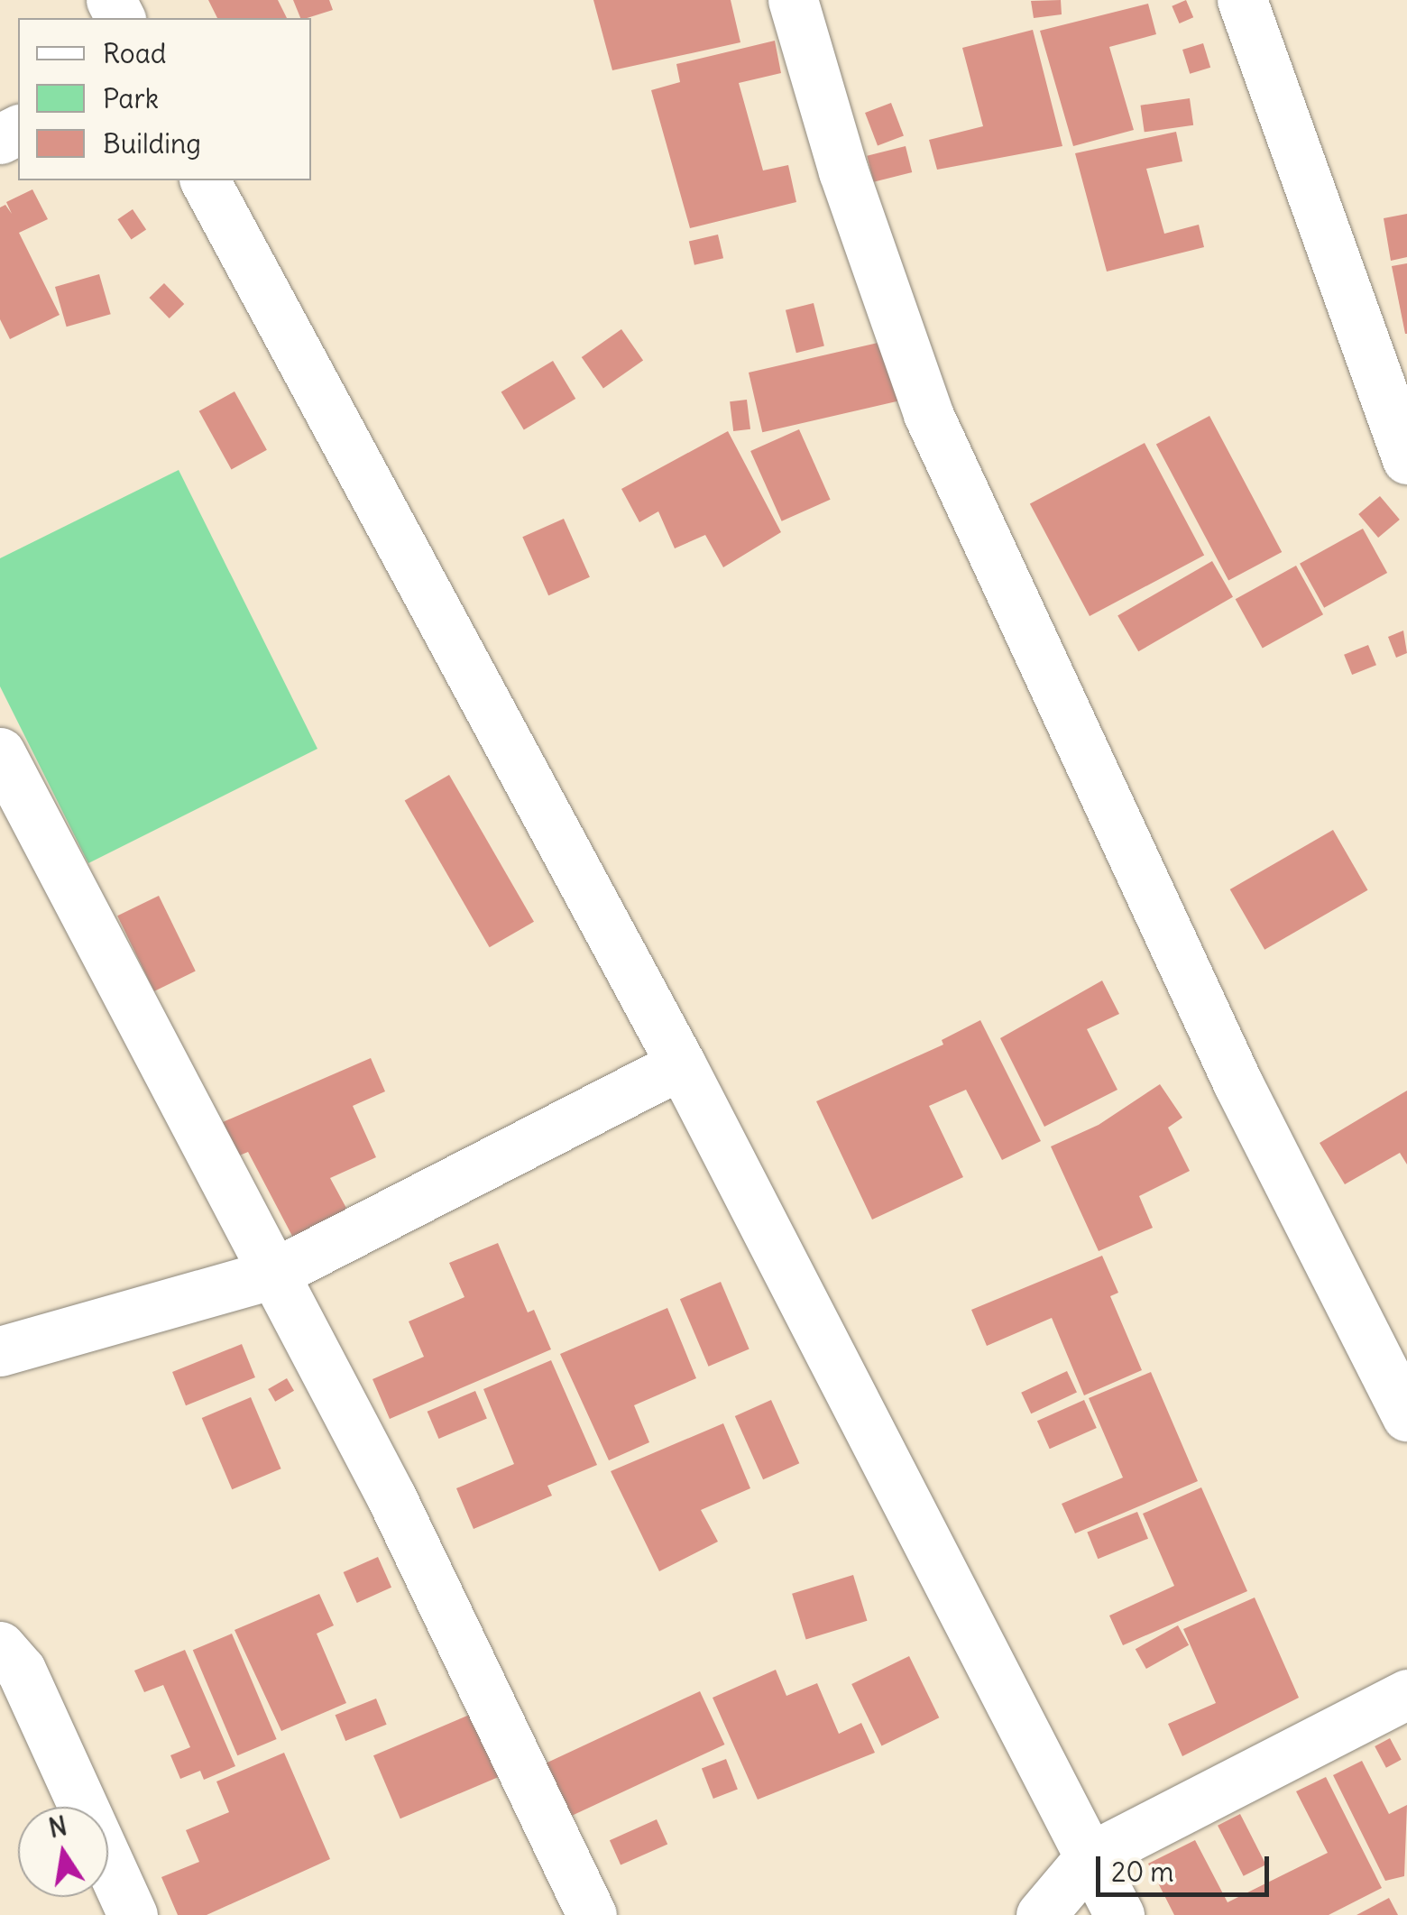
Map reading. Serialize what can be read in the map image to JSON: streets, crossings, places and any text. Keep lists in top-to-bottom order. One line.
{"legend":["Road","Park","Building"],"scale_bar":"20 m","north":"top"}
